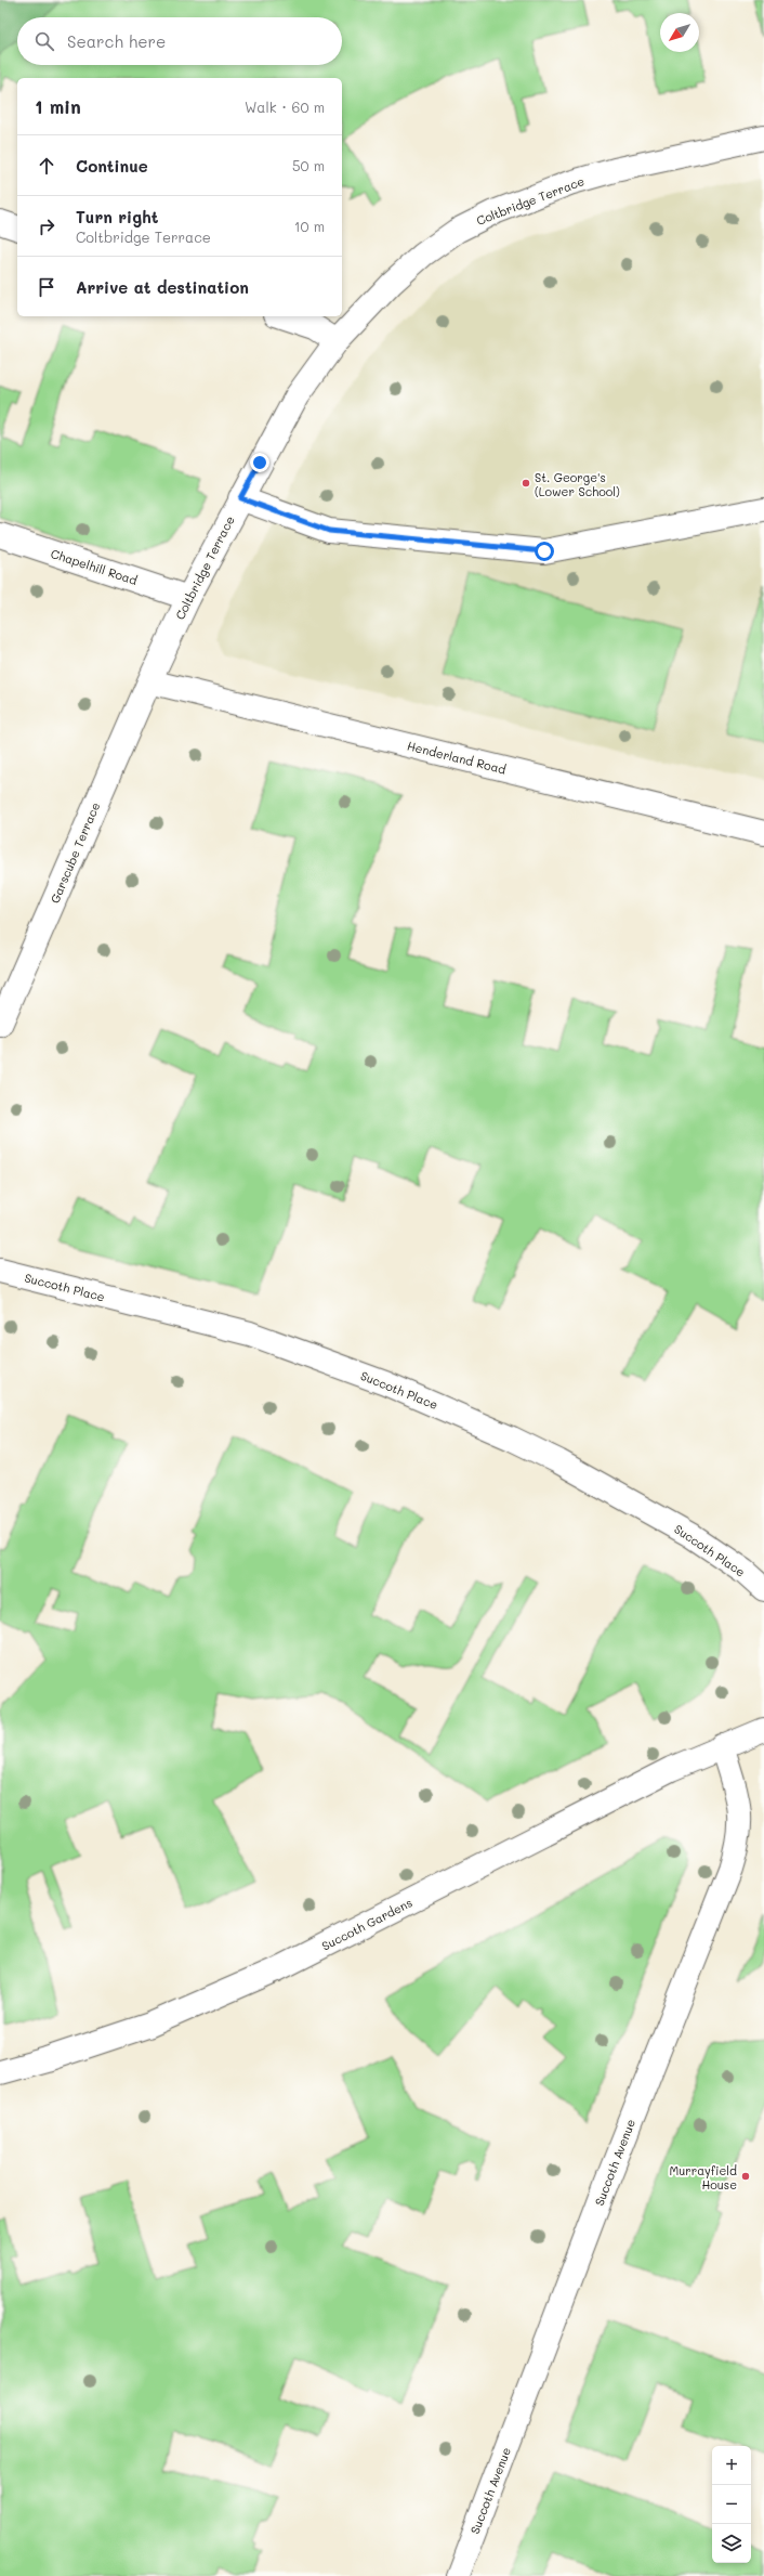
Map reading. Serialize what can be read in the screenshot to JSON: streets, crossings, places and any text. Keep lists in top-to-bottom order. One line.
{"streets":{"street":["Coltbridge Terrace","Chapelhill Road","Henderland Road","Garscube Terrace","Succoth Place","Succoth Gardens","Succoth Avenue"]},"crossings":[["Coltbridge Terrace","Chapelhill Road"],["Coltbridge Terrace","Henderland Road"],["Coltbridge Terrace","Garscube Terrace"],["Henderland Road","Garscube Terrace"],["Succoth Gardens","Succoth Avenue"]],"places":["St. George's (Lower School)","Murrayfield House"],"north":"bottom left","page":{"search":"Search here","heading":["1 min","Walk · 60 m"],"list":[["Continue","50 m"],["Turn right","Coltbridge Terrace","10 m"],"Arrive at destination"],"map_buttons":["+","−"]}}
